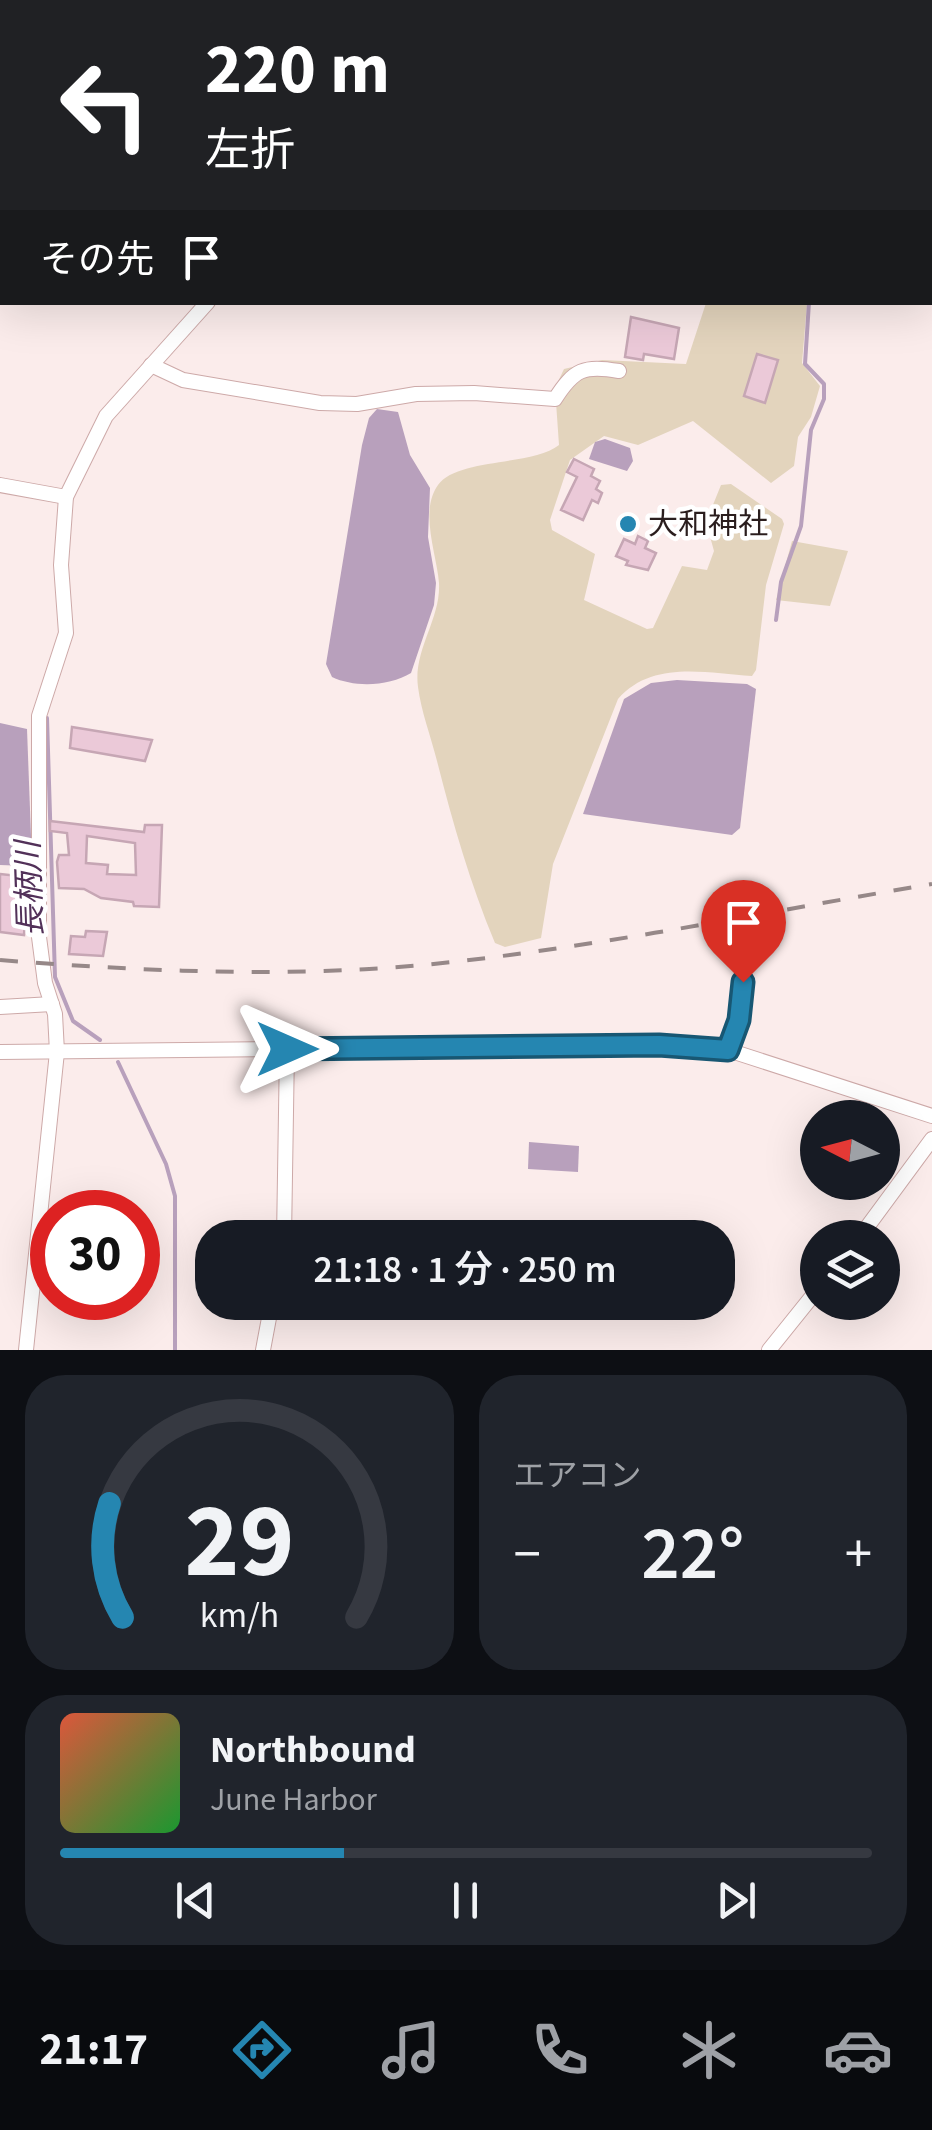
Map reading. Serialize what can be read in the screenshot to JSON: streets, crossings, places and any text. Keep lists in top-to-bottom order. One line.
{"water":["長柄川"],"places":["大和神社"],"north":"left","page":{"turn":["220 m","左折"],"then":"その先","limit":"30","trip":"21:18 · 1 分 · 250 m","tile":"エアコン","heat":["−","22°","+"],"song":["Northbound","June Harbor"],"tabs":"21:17","gauge":["29","km/h"]}}
